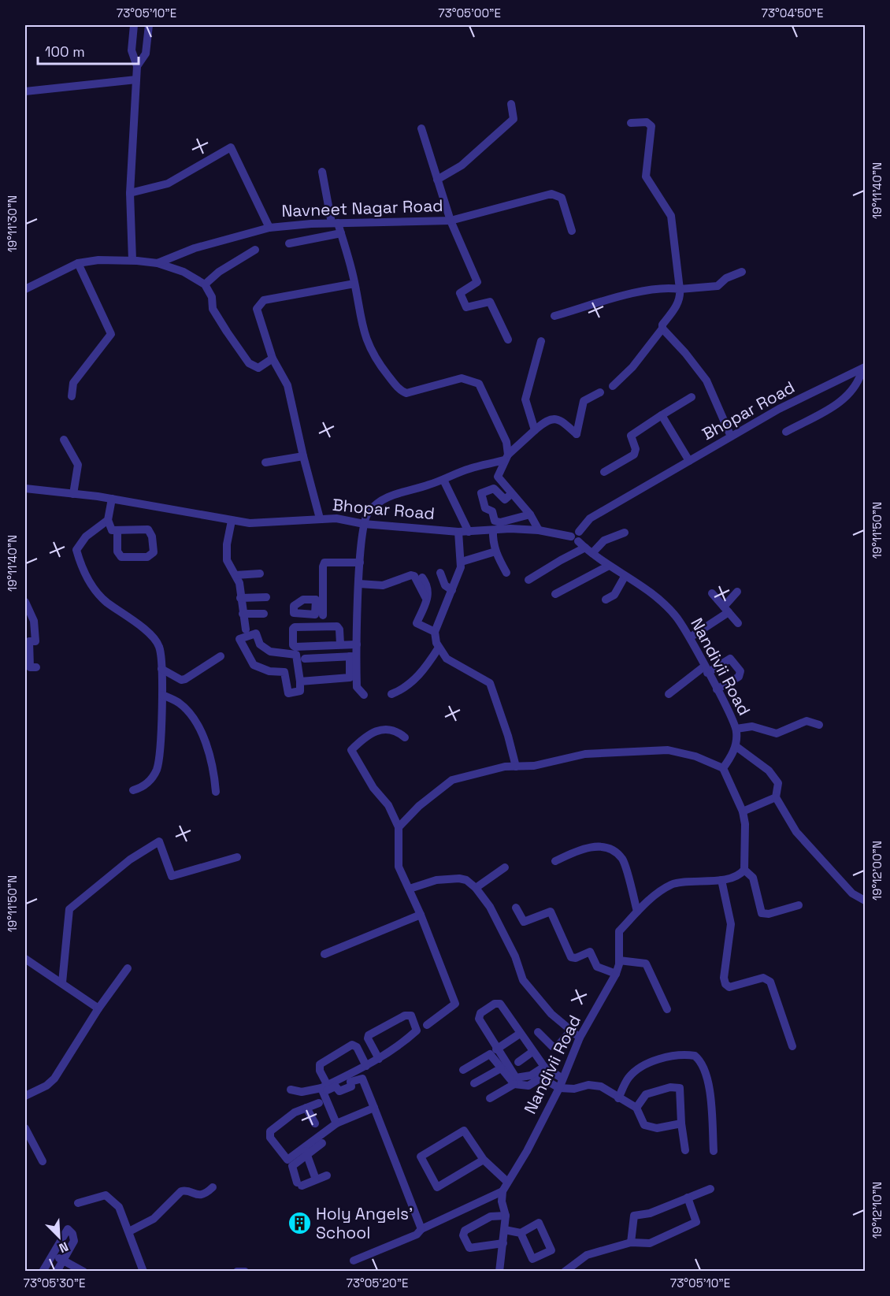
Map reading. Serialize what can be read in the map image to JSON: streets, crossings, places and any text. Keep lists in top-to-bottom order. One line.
{"streets":{"street":["Navneet Nagar Road","Bhopar Road","Nandivii Road"]},"crossings":[["Bhopar Road","Nandivii Road"]],"places":{"building":["Holy Angels' School"]},"scale_bar":"100 m","north":"bottom right","coordinates":["73°05'10\"E","73°05'00\"E","73°04'50\"E","19°11'40\"N","19°11'30\"N","19°11'50\"N","19°12'00\"N","19°12'10\"N","73°05'30\"E","73°05'20\"E"]}
